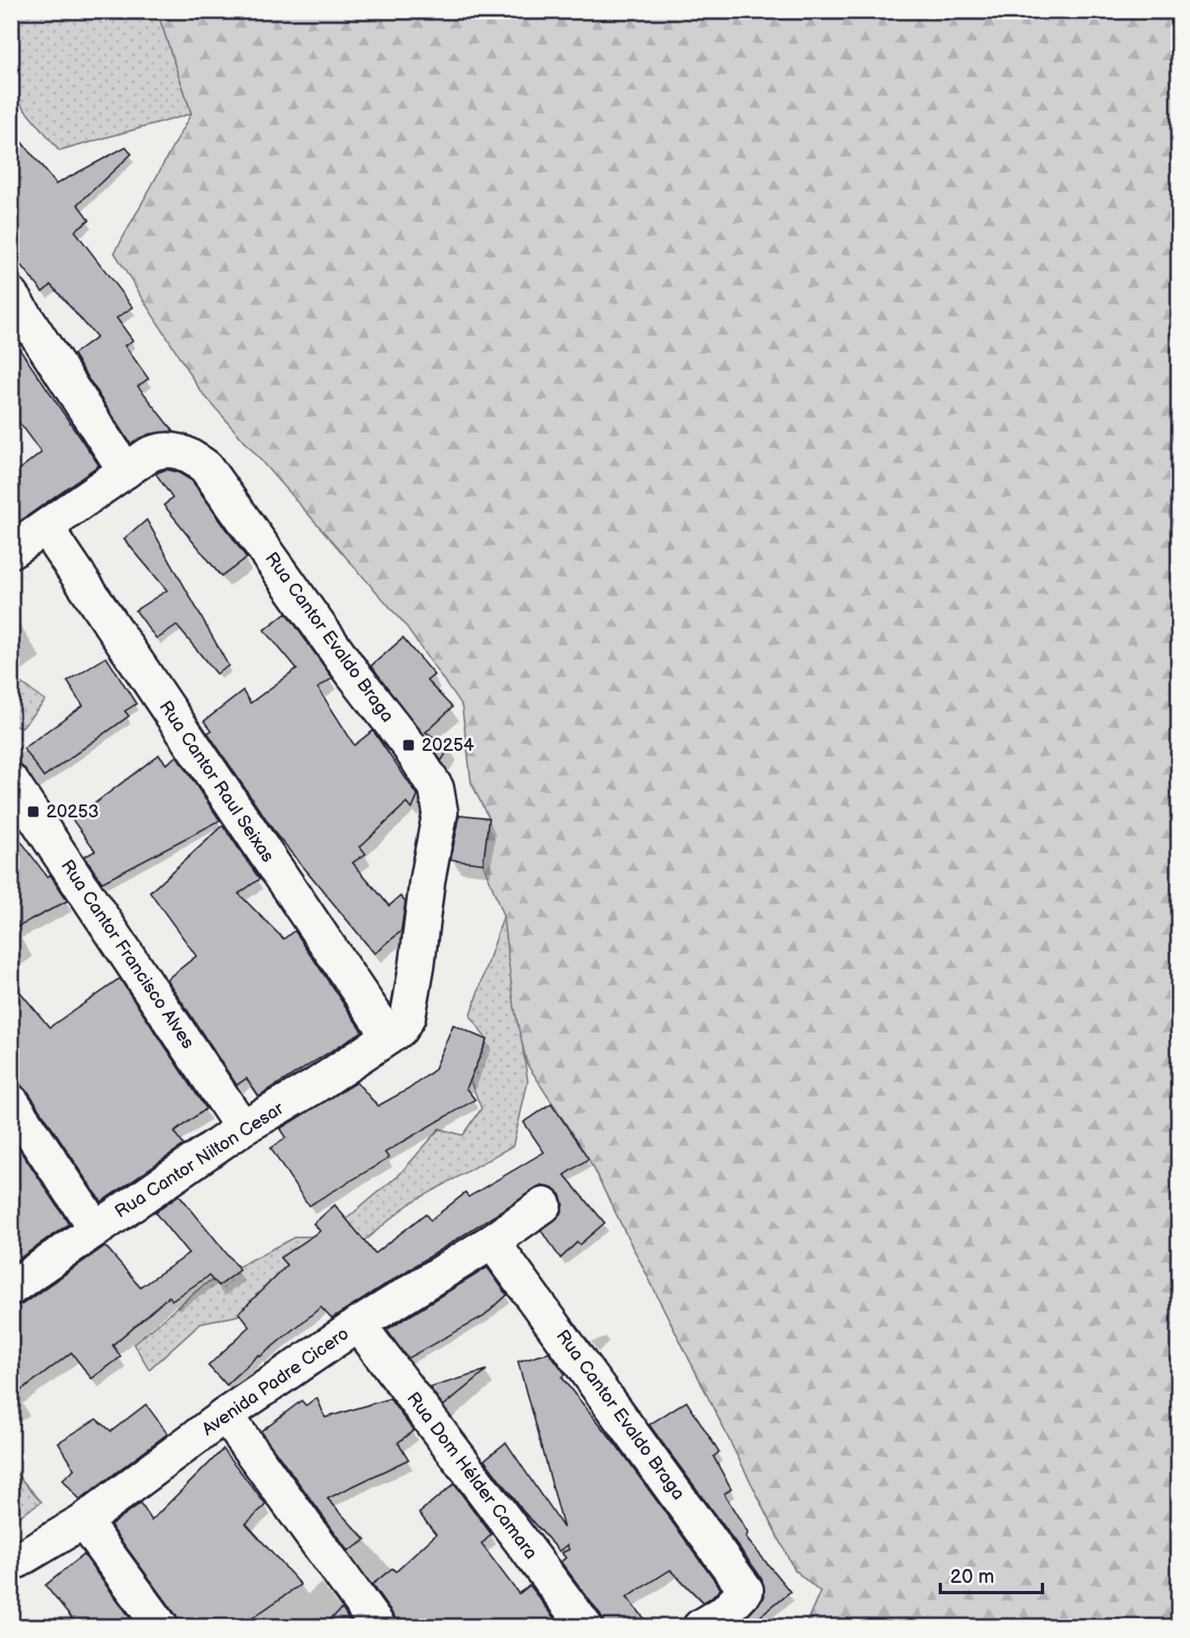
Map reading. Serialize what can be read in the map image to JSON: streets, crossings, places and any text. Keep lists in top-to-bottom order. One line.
{"streets":{"street":["Rua Cantor Evaldo Braga","Rua Cantor Raul Seixas","Rua Cantor Francisco Alves","Rua Cantor Nilton Cesar","Avenida Padre Cicero","Rua Dom Hélder Camara"]},"crossings":[["Rua Cantor Evaldo Braga","Rua Cantor Raul Seixas"],["Rua Cantor Evaldo Braga","Rua Cantor Nilton Cesar"],["Rua Cantor Evaldo Braga","Avenida Padre Cicero"],["Rua Cantor Raul Seixas","Rua Cantor Nilton Cesar"],["Rua Cantor Francisco Alves","Rua Cantor Nilton Cesar"],["Avenida Padre Cicero","Rua Dom Hélder Camara"]],"places":{"transit":["20254","20253"]},"scale_bar":"20 m"}
